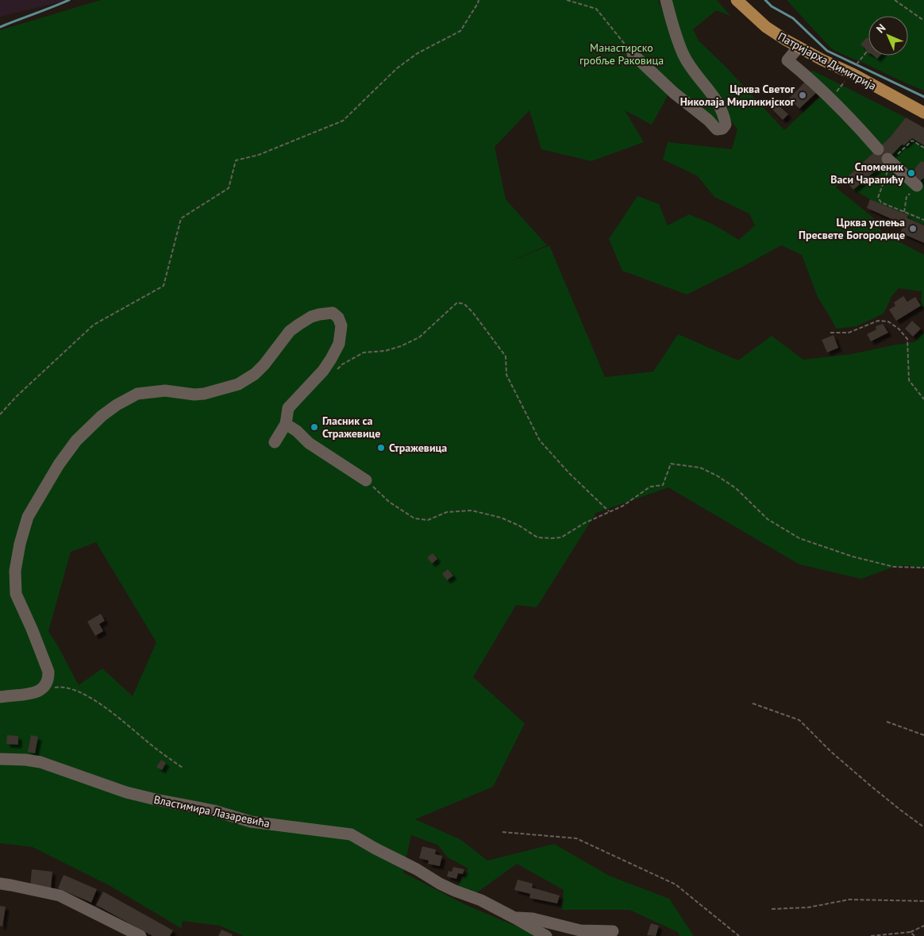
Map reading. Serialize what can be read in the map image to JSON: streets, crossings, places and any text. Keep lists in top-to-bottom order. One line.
{"streets":{"main road":["Патријарха Димитрија"],"street":["Властимира Лазаревића"]},"parks":["Манастирско гробље Раковица"],"places":["Црква Светог Николаја Мирликијског","Споменик Васи Чарапићу","Црква успења Пресвете Богородице","Гласник са Стражевице","Стражевица"],"north":"top left"}
